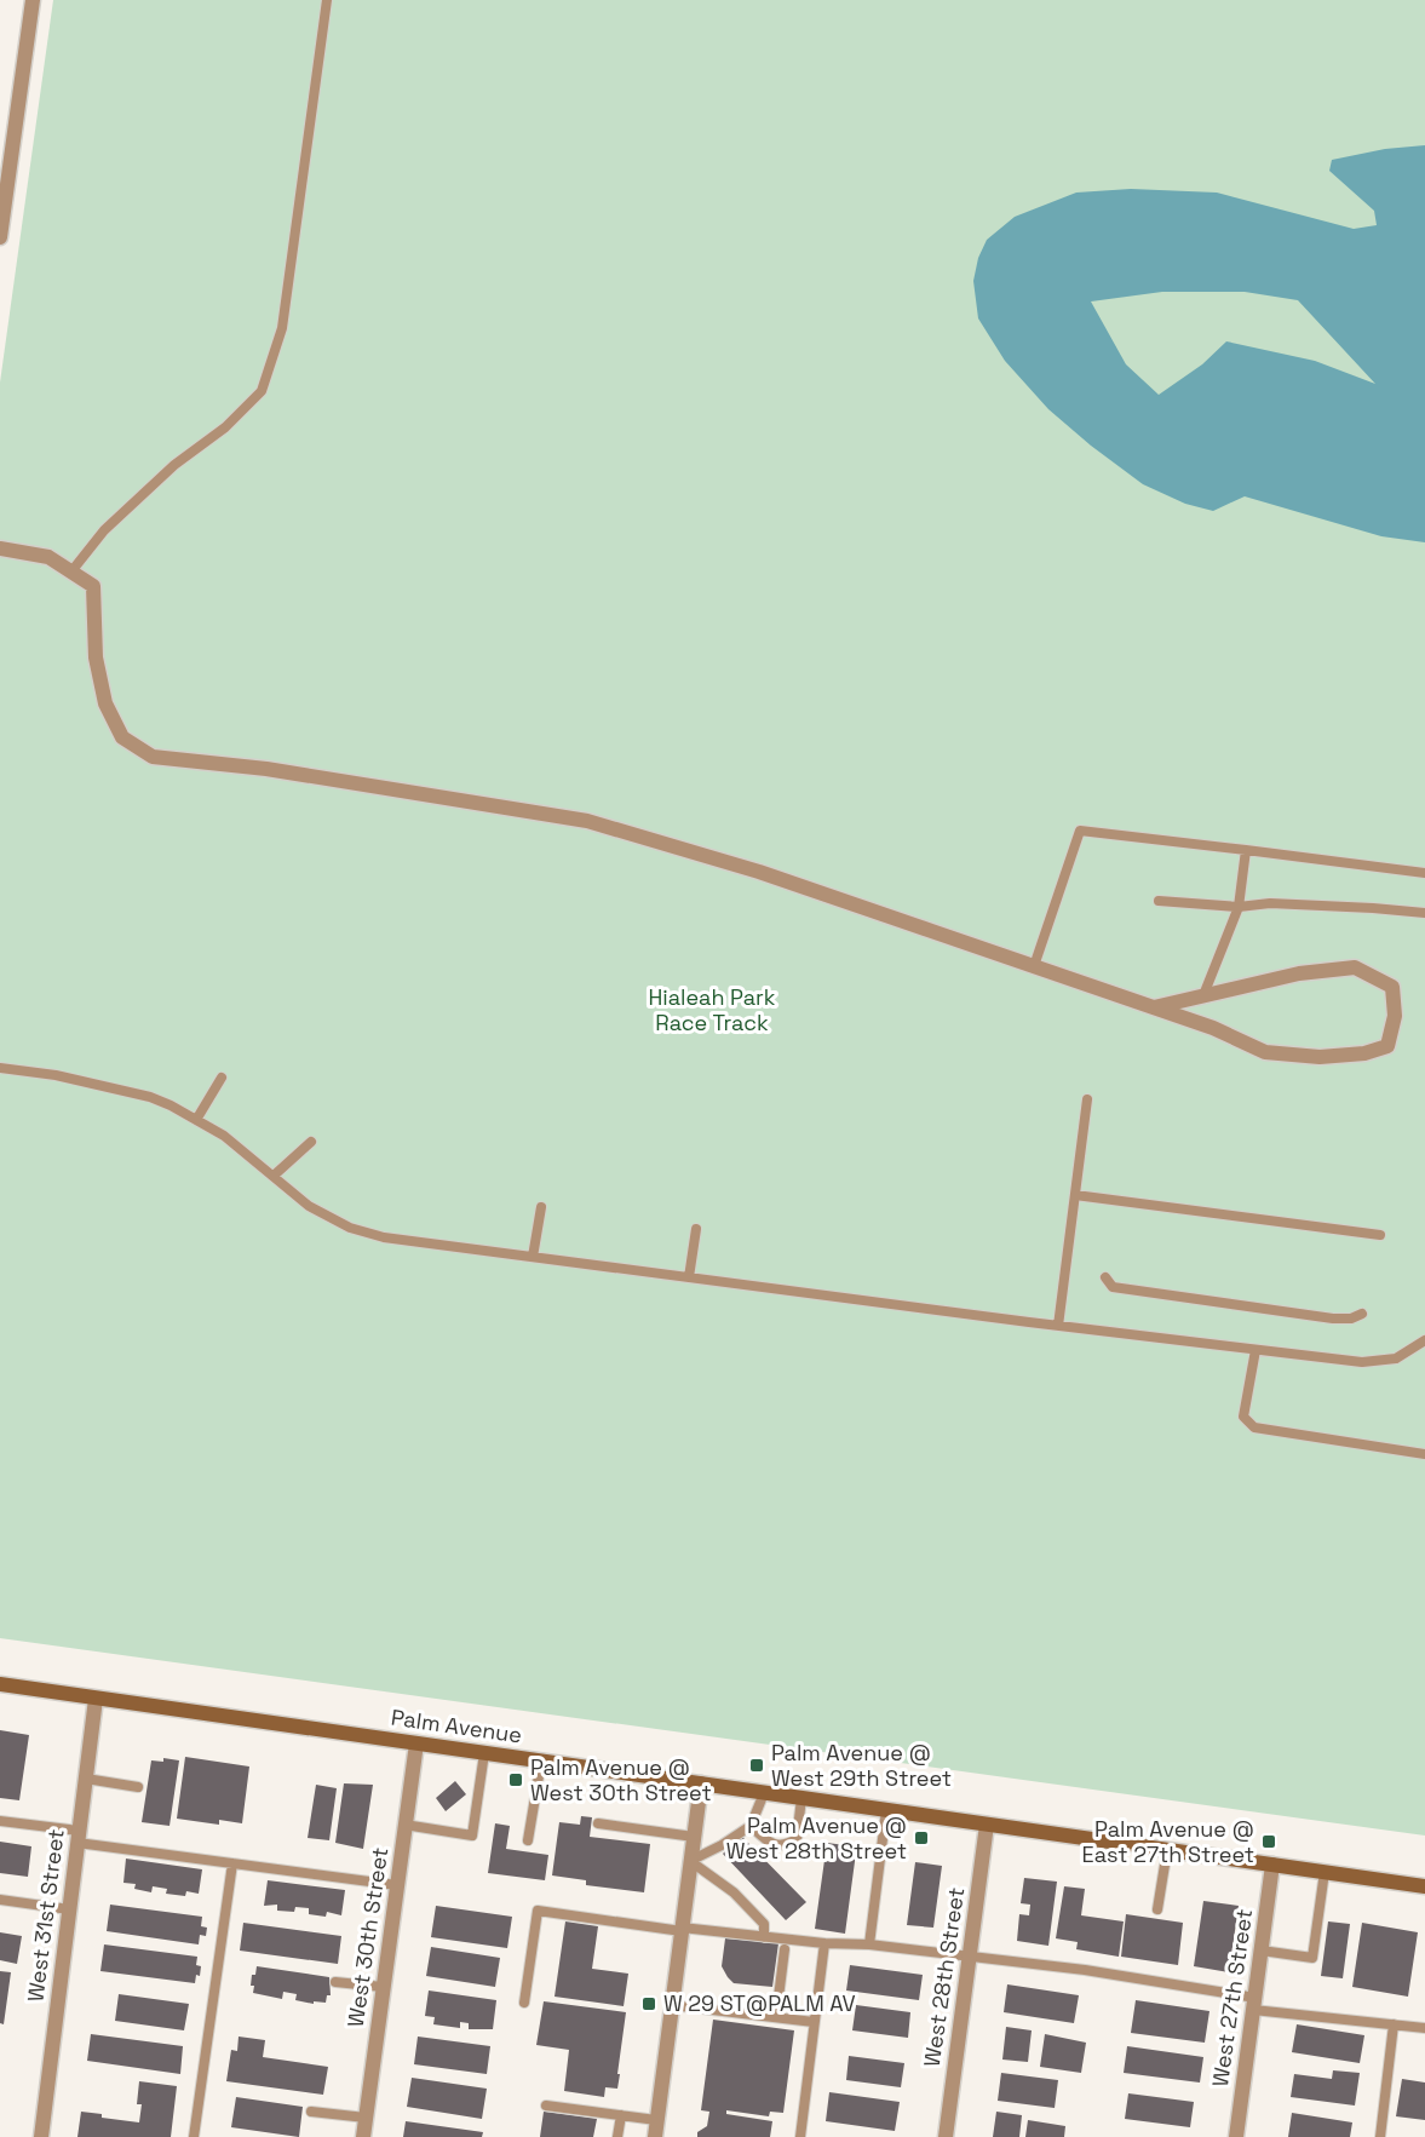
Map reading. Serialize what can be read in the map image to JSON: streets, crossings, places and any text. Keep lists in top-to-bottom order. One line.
{"streets":{"main road":["Palm Avenue"],"street":["West 31st Street","West 30th Street","West 28th Street","West 27th Street"]},"crossings":[["Palm Avenue","West 31st Street"],["Palm Avenue","West 30th Street"],["Palm Avenue","West 28th Street"],["Palm Avenue","West 27th Street"]],"parks":["Hialeah Park Race Track"],"places":{"transit":["Palm Avenue @ West 29th Street","Palm Avenue @ West 30th Street","Palm Avenue @ West 28th Street","Palm Avenue @ East 27th Street","W 29 ST@PALM AV"]}}
